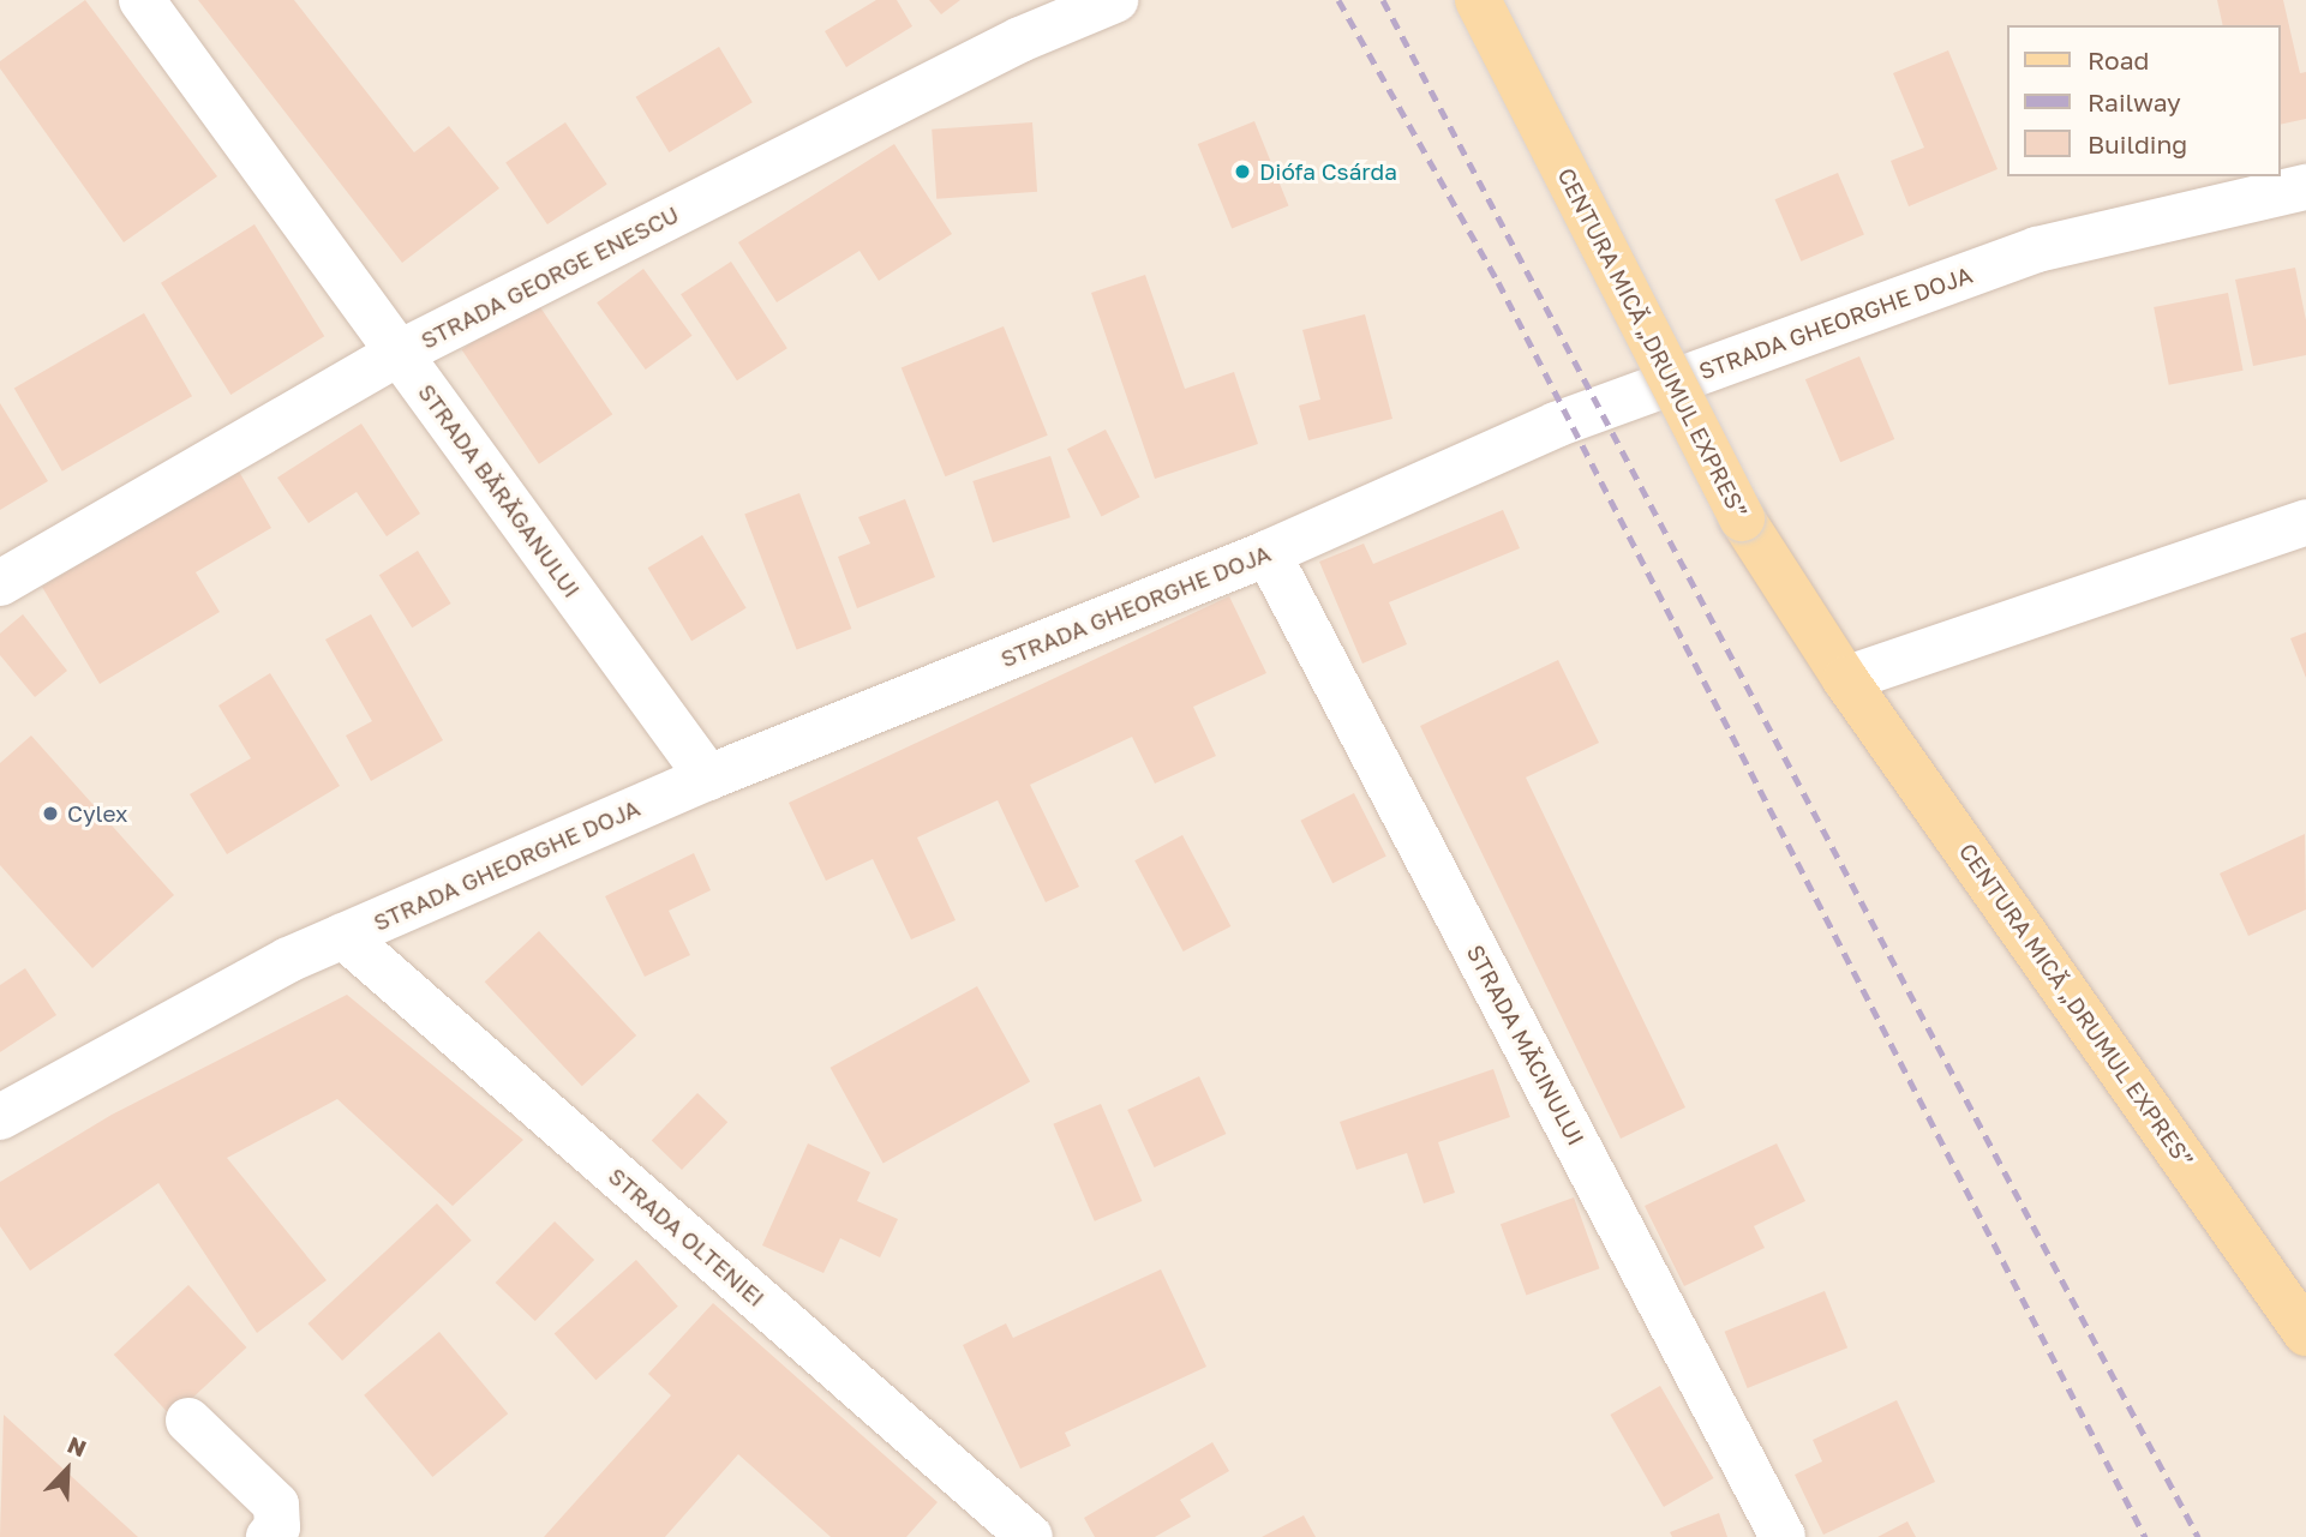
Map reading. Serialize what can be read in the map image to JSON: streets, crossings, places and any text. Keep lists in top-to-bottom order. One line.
{"streets":{"main road":["CENTURA MICĂ „DRUMUL EXPRES”"],"street":["STRADA GEORGE ENESCU","STRADA GHEORGHE DOJA","STRADA BĂRĂGANULUI","STRADA MĂCINULUI","STRADA OLTENIEI"]},"crossings":[["STRADA GEORGE ENESCU","STRADA BĂRĂGANULUI"],["STRADA GHEORGHE DOJA","STRADA BĂRĂGANULUI"],["STRADA GHEORGHE DOJA","STRADA MĂCINULUI"],["STRADA GHEORGHE DOJA","STRADA OLTENIEI"]],"places":["Diófa Csárda","Cylex"],"legend":["Road","Railway","Building"],"north":"top right"}
